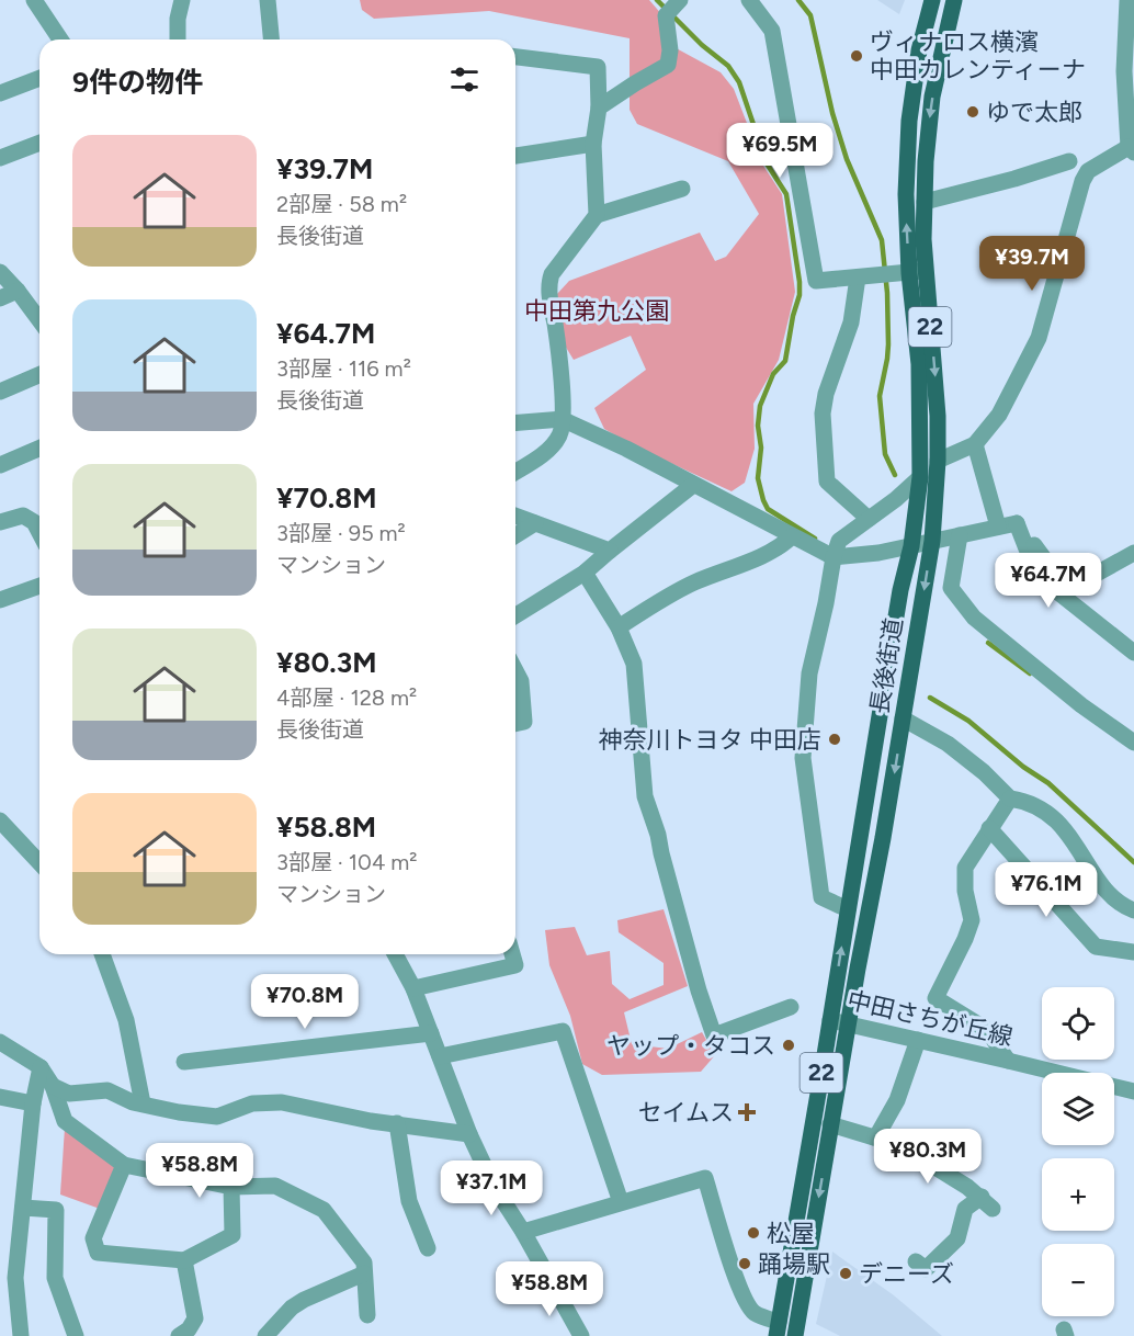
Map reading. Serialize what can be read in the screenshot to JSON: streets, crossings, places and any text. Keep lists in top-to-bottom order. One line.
{"streets":{"main road":["22","長後街道"],"street":["中田さちが丘線"]},"crossings":[["22","長後街道"],["22","中田さちが丘線"],["長後街道","中田さちが丘線"]],"parks":["中田第九公園"],"places":{"other":["ヴィナロス横濱 中田カレンティーナ","ゆで太郎","神奈川トヨタ 中田店","ヤップ・タコス","松屋","踊場駅","デニーズ"],"health":["セイムス"]},"page":{"heading":"9件の物件","list":[{"name":"¥39.7M","note":"2部屋 · 58 m² · 長後街道"},{"name":"¥64.7M","note":"3部屋 · 116 m² · 長後街道"},{"name":"¥70.8M","note":"3部屋 · 95 m² · マンション"},{"name":"¥80.3M","note":"4部屋 · 128 m² · 長後街道"},{"name":"¥58.8M","note":"3部屋 · 104 m² · マンション"}],"price":["¥69.5M","¥39.7M","¥64.7M","¥76.1M","¥70.8M","¥80.3M","¥58.8M","¥37.1M","¥58.8M"],"map_buttons":["+","−"]}}
